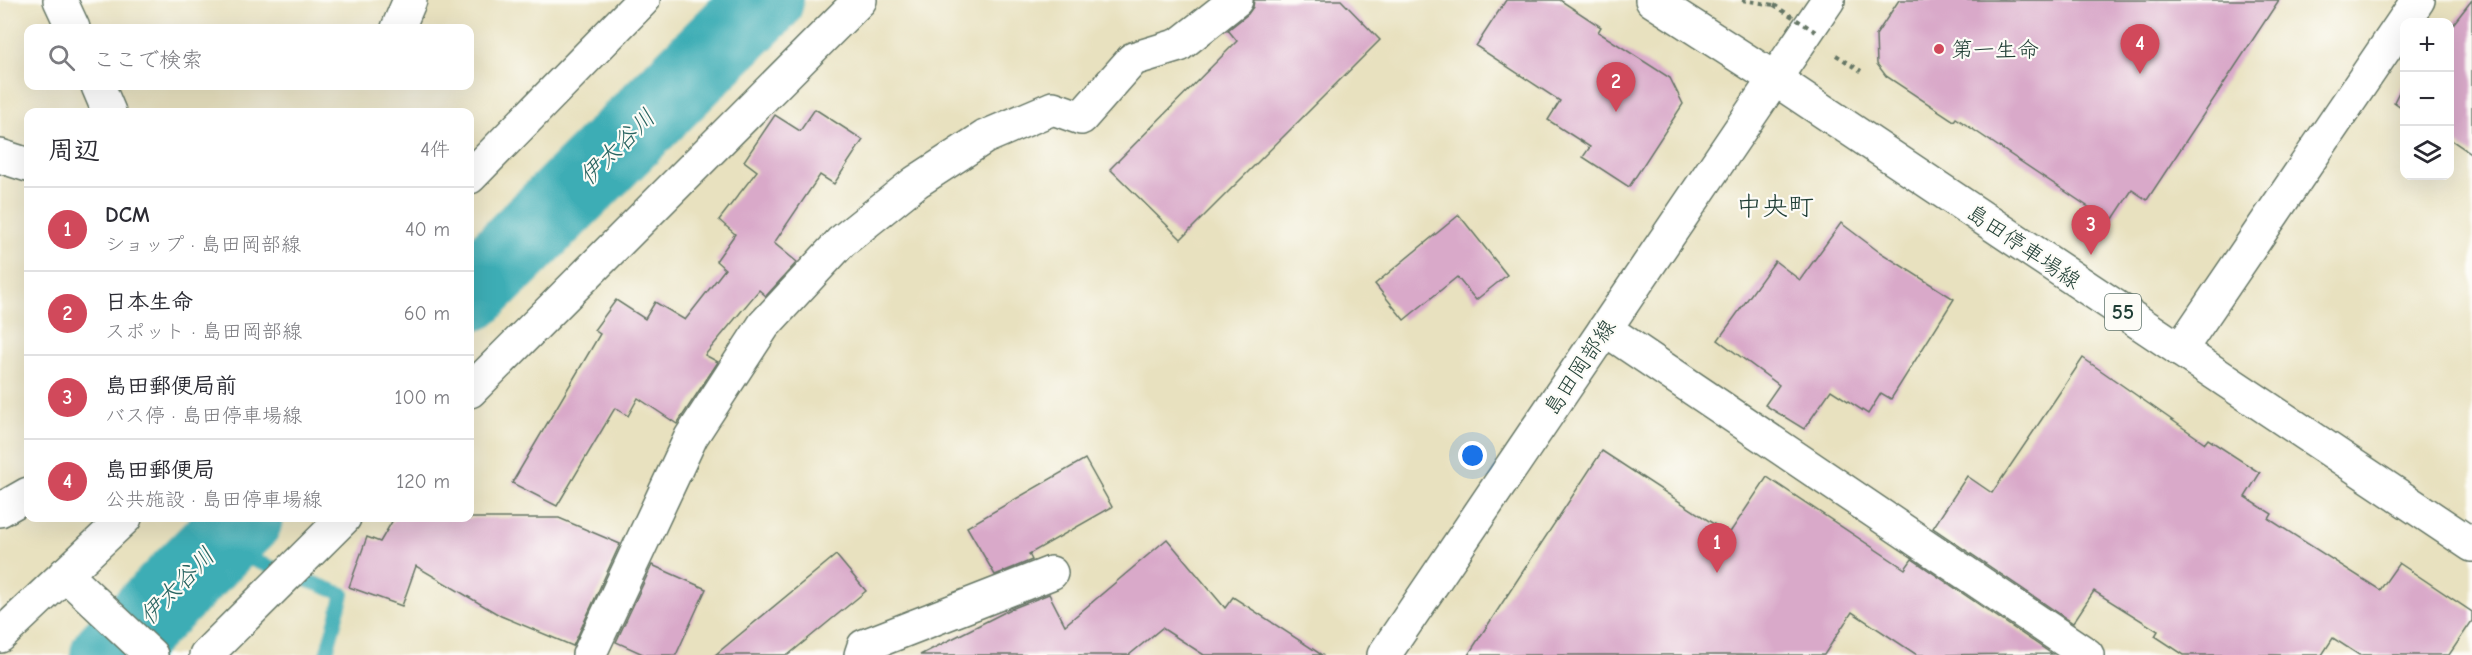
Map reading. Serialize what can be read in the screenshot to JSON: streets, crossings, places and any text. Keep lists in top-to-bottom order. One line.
{"streets":{"street":["島田停車場線","55","島田岡部線"]},"crossings":[["島田停車場線","島田岡部線"]],"districts":["中央町"],"water":["伊太谷川"],"places":["第一生命"],"page":{"map_buttons":["+","−"],"pins":["4","2","3","1"],"search":"ここで検索","heading":["周辺","4件"],"list":[{"mark":"1","name":"DCM","note":"ショップ · 島田岡部線","value":"40 m"},{"mark":"2","name":"日本生命","note":"スポット · 島田岡部線","value":"60 m"},{"mark":"3","name":"島田郵便局前","note":"バス停 · 島田停車場線","value":"100 m"},{"mark":"4","name":"島田郵便局","note":"公共施設 · 島田停車場線","value":"120 m"}]}}
